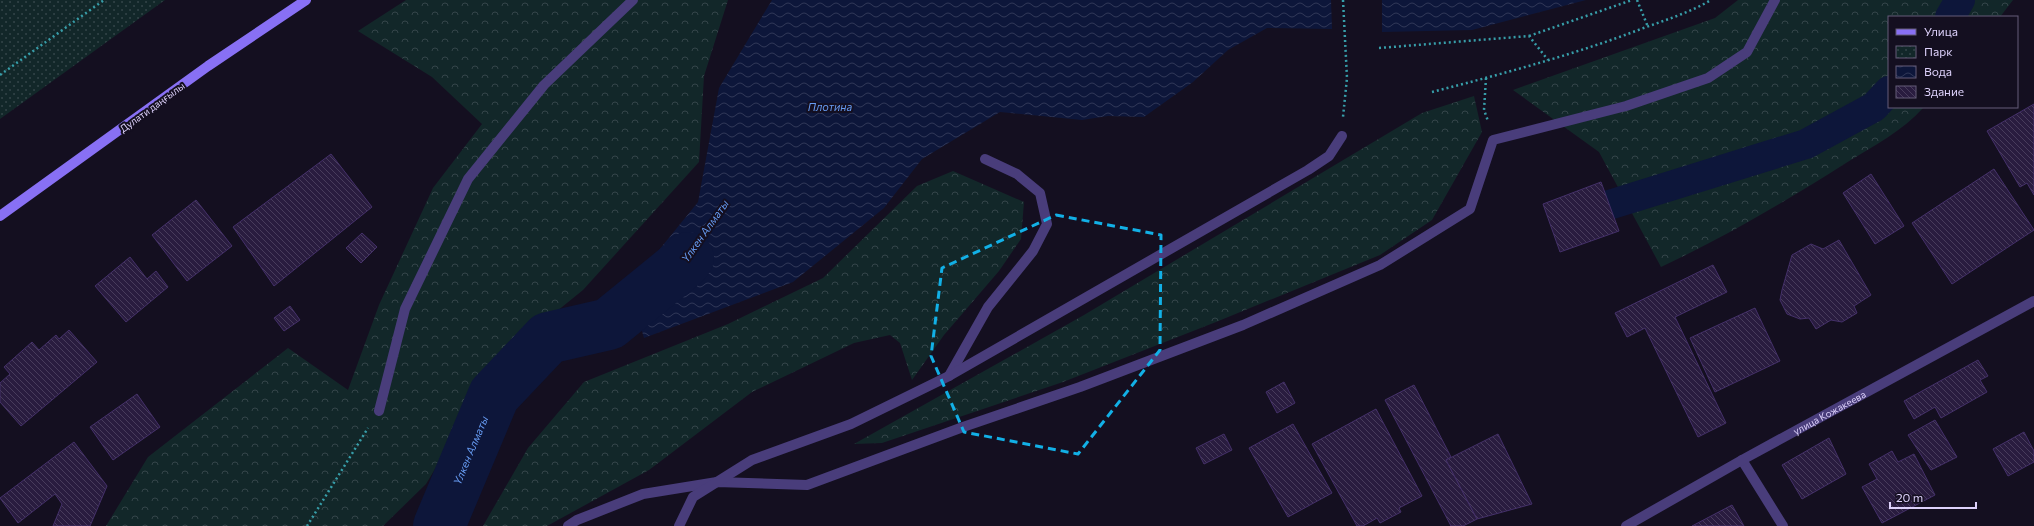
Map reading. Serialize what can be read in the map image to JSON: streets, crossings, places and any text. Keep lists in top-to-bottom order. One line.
{"streets":{"main road":["Дулати даңғылы"],"street":["улица Кожакеева"]},"water":["Плотина","Үлкен Алматы"],"legend":["Улица","Парк","Вода","Здание"],"scale_bar":"20 m"}
